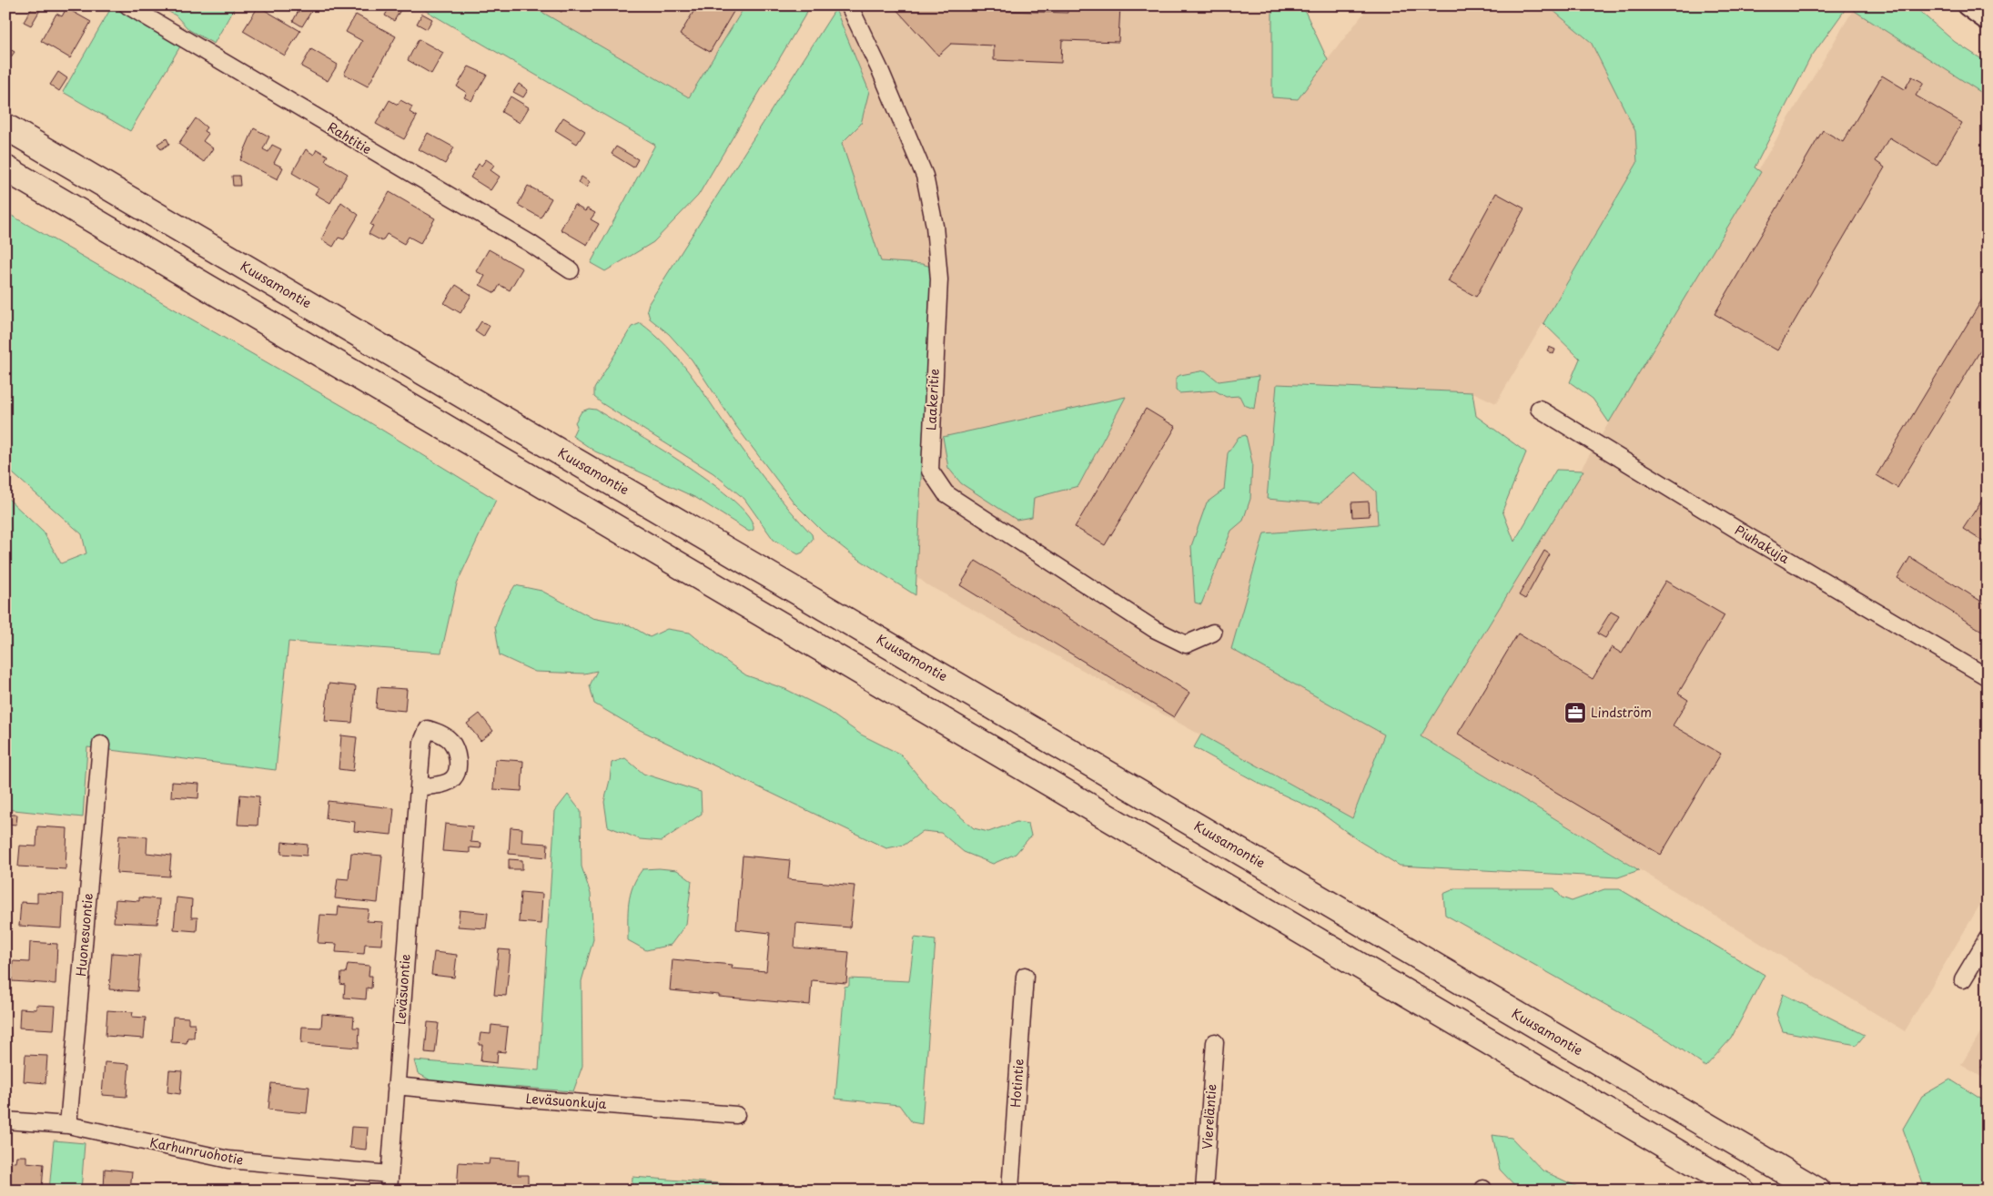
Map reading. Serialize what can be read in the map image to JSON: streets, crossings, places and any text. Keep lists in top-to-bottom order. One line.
{"streets":{"highway":["Kuusamontie"],"street":["Rahtitie","Laakeritie","Piuhakuja","Huonesuontie","Leväsuontie","Hotintie","Leväsuonkuja","Viereläntie","Karhunruohotie"]},"crossings":[["Huonesuontie","Karhunruohotie"],["Leväsuontie","Leväsuonkuja"],["Leväsuontie","Karhunruohotie"]],"places":{"office":["Lindström"]}}
